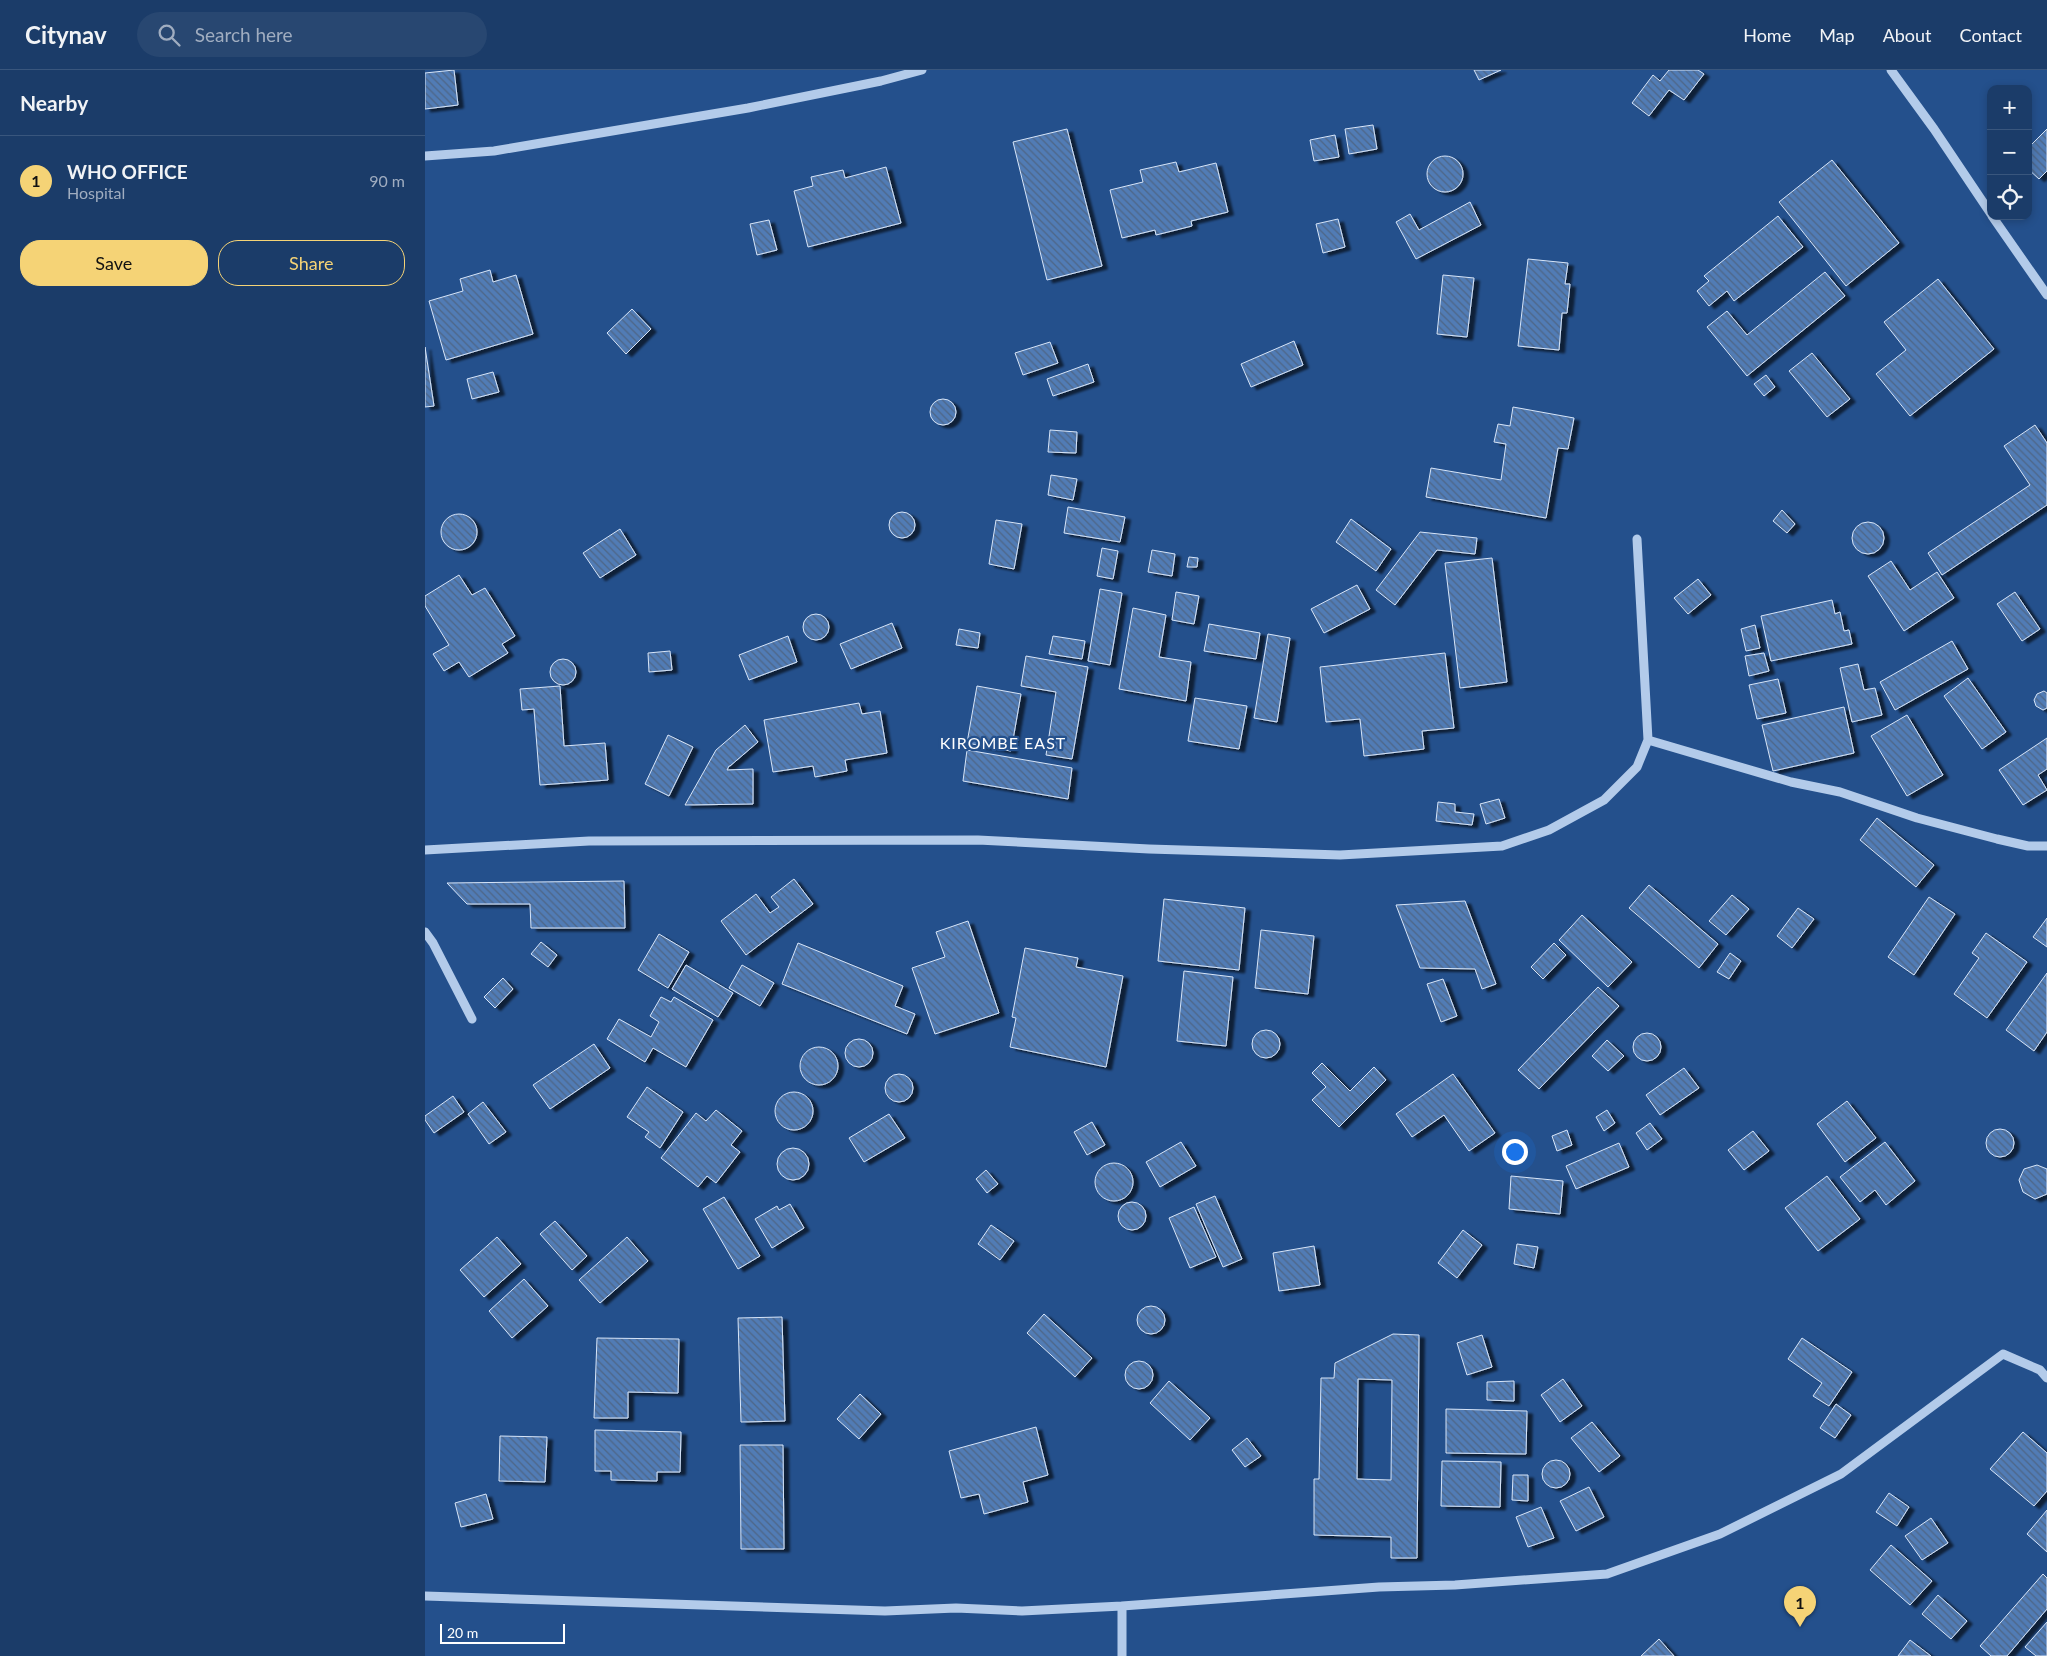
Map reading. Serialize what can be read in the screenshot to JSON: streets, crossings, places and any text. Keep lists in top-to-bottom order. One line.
{"districts":["KIROMBE EAST"],"scale_bar":"20 m","page":{"header":"Citynav","search":"Search here","nav":["Home","Map","About","Contact"],"heading":"Nearby","map_buttons":["+","−"],"list":[{"mark":"1","name":"WHO OFFICE","note":"Hospital","value":"90 m"}],"buttons":["Save","Share"],"pins":"1","scale":"20 m"}}
